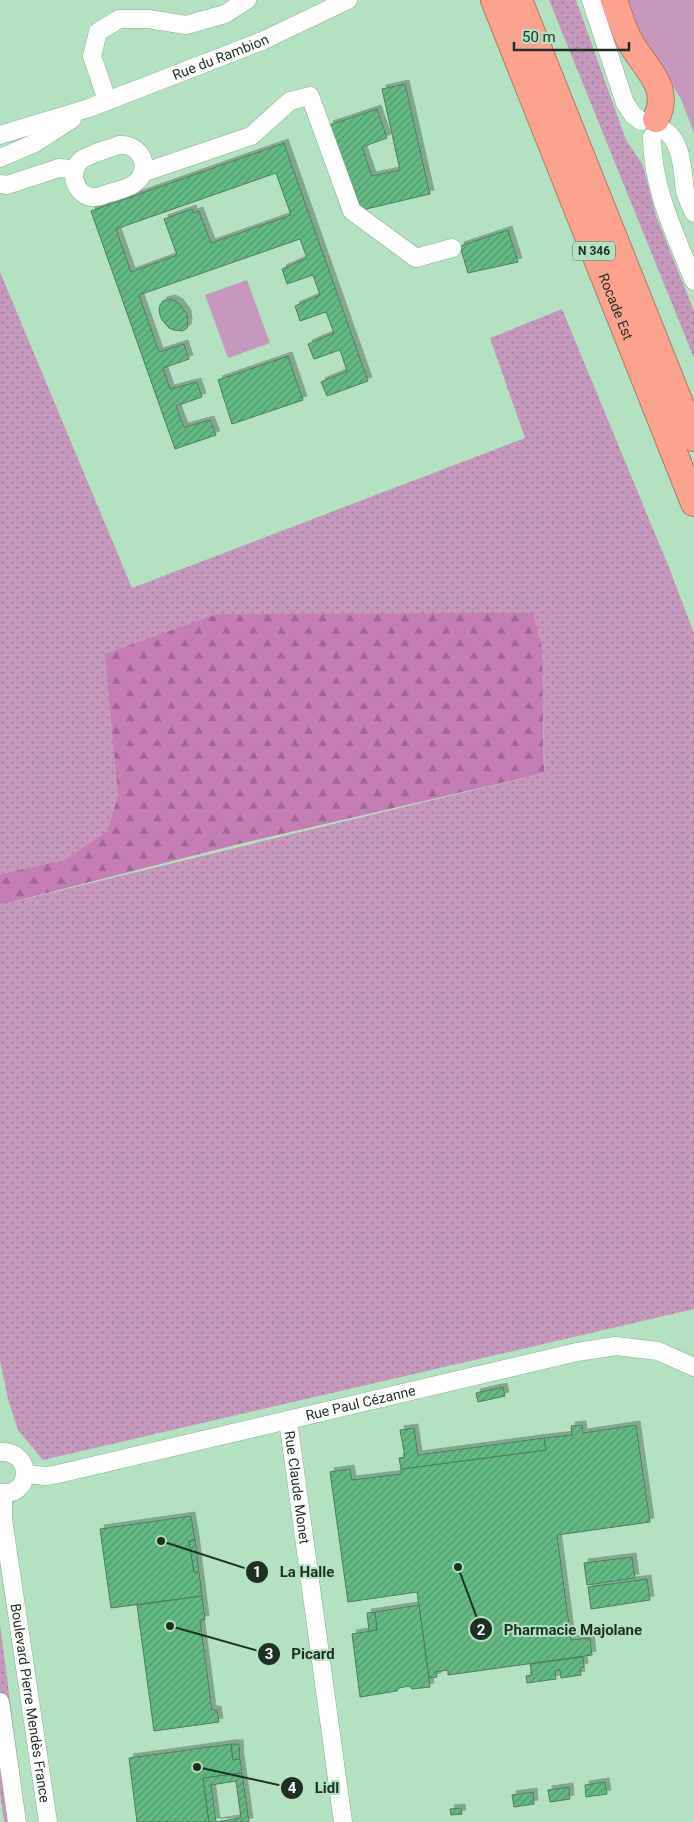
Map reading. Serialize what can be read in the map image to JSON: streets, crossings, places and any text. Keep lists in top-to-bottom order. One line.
{"streets":{"highway":["N 346","Rocade Est"],"street":["Rue du Rambion","Rue Paul Cézanne","Rue Claude Monet","Boulevard Pierre Mendès France"]},"crossings":[["Rue Paul Cézanne","Rue Claude Monet"]],"places":["La Halle","Pharmacie Majolane","Picard","Lidl"],"scale_bar":"50 m"}
